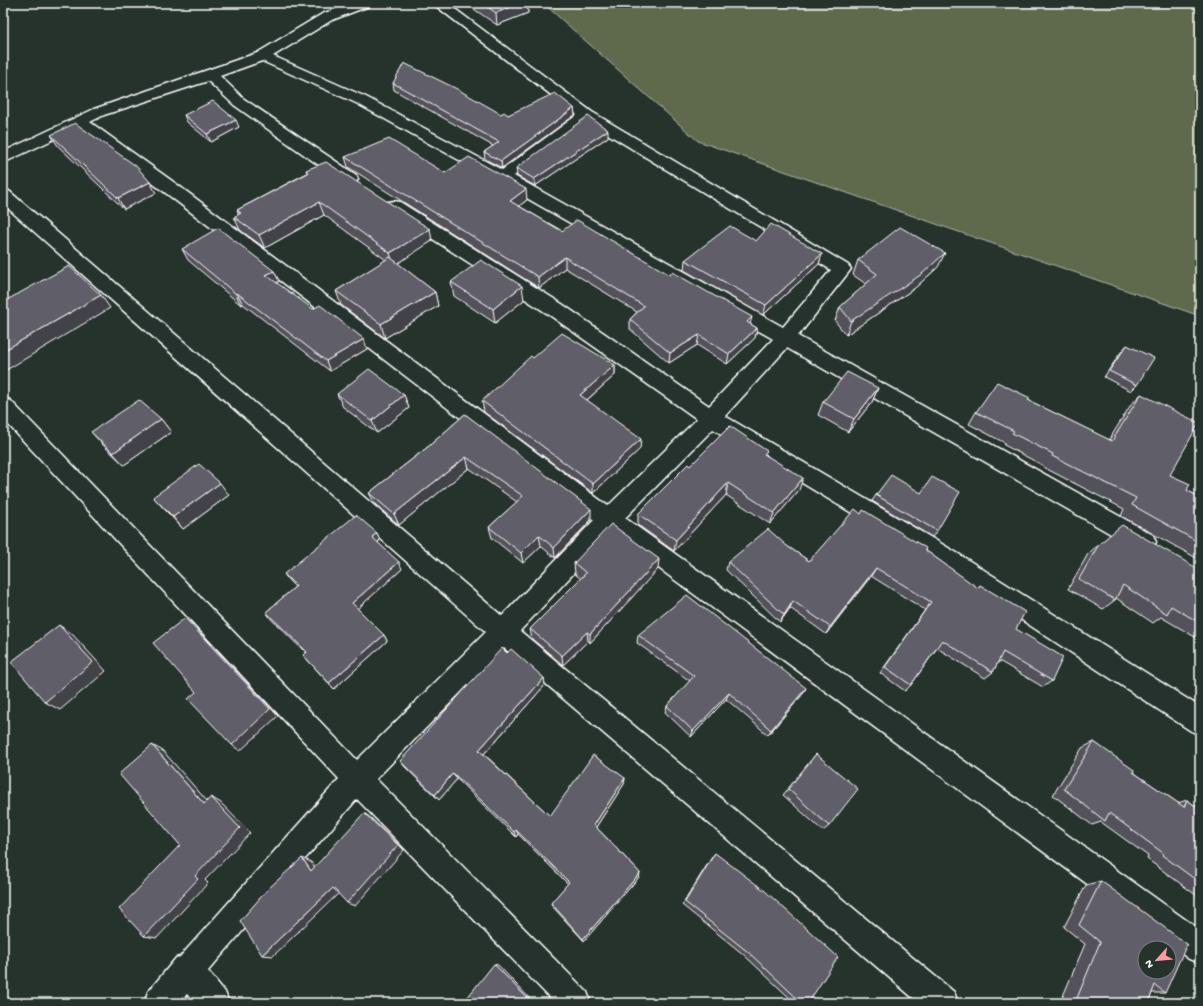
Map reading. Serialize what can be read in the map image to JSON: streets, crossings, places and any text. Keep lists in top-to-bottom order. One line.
{"north":"bottom left"}
